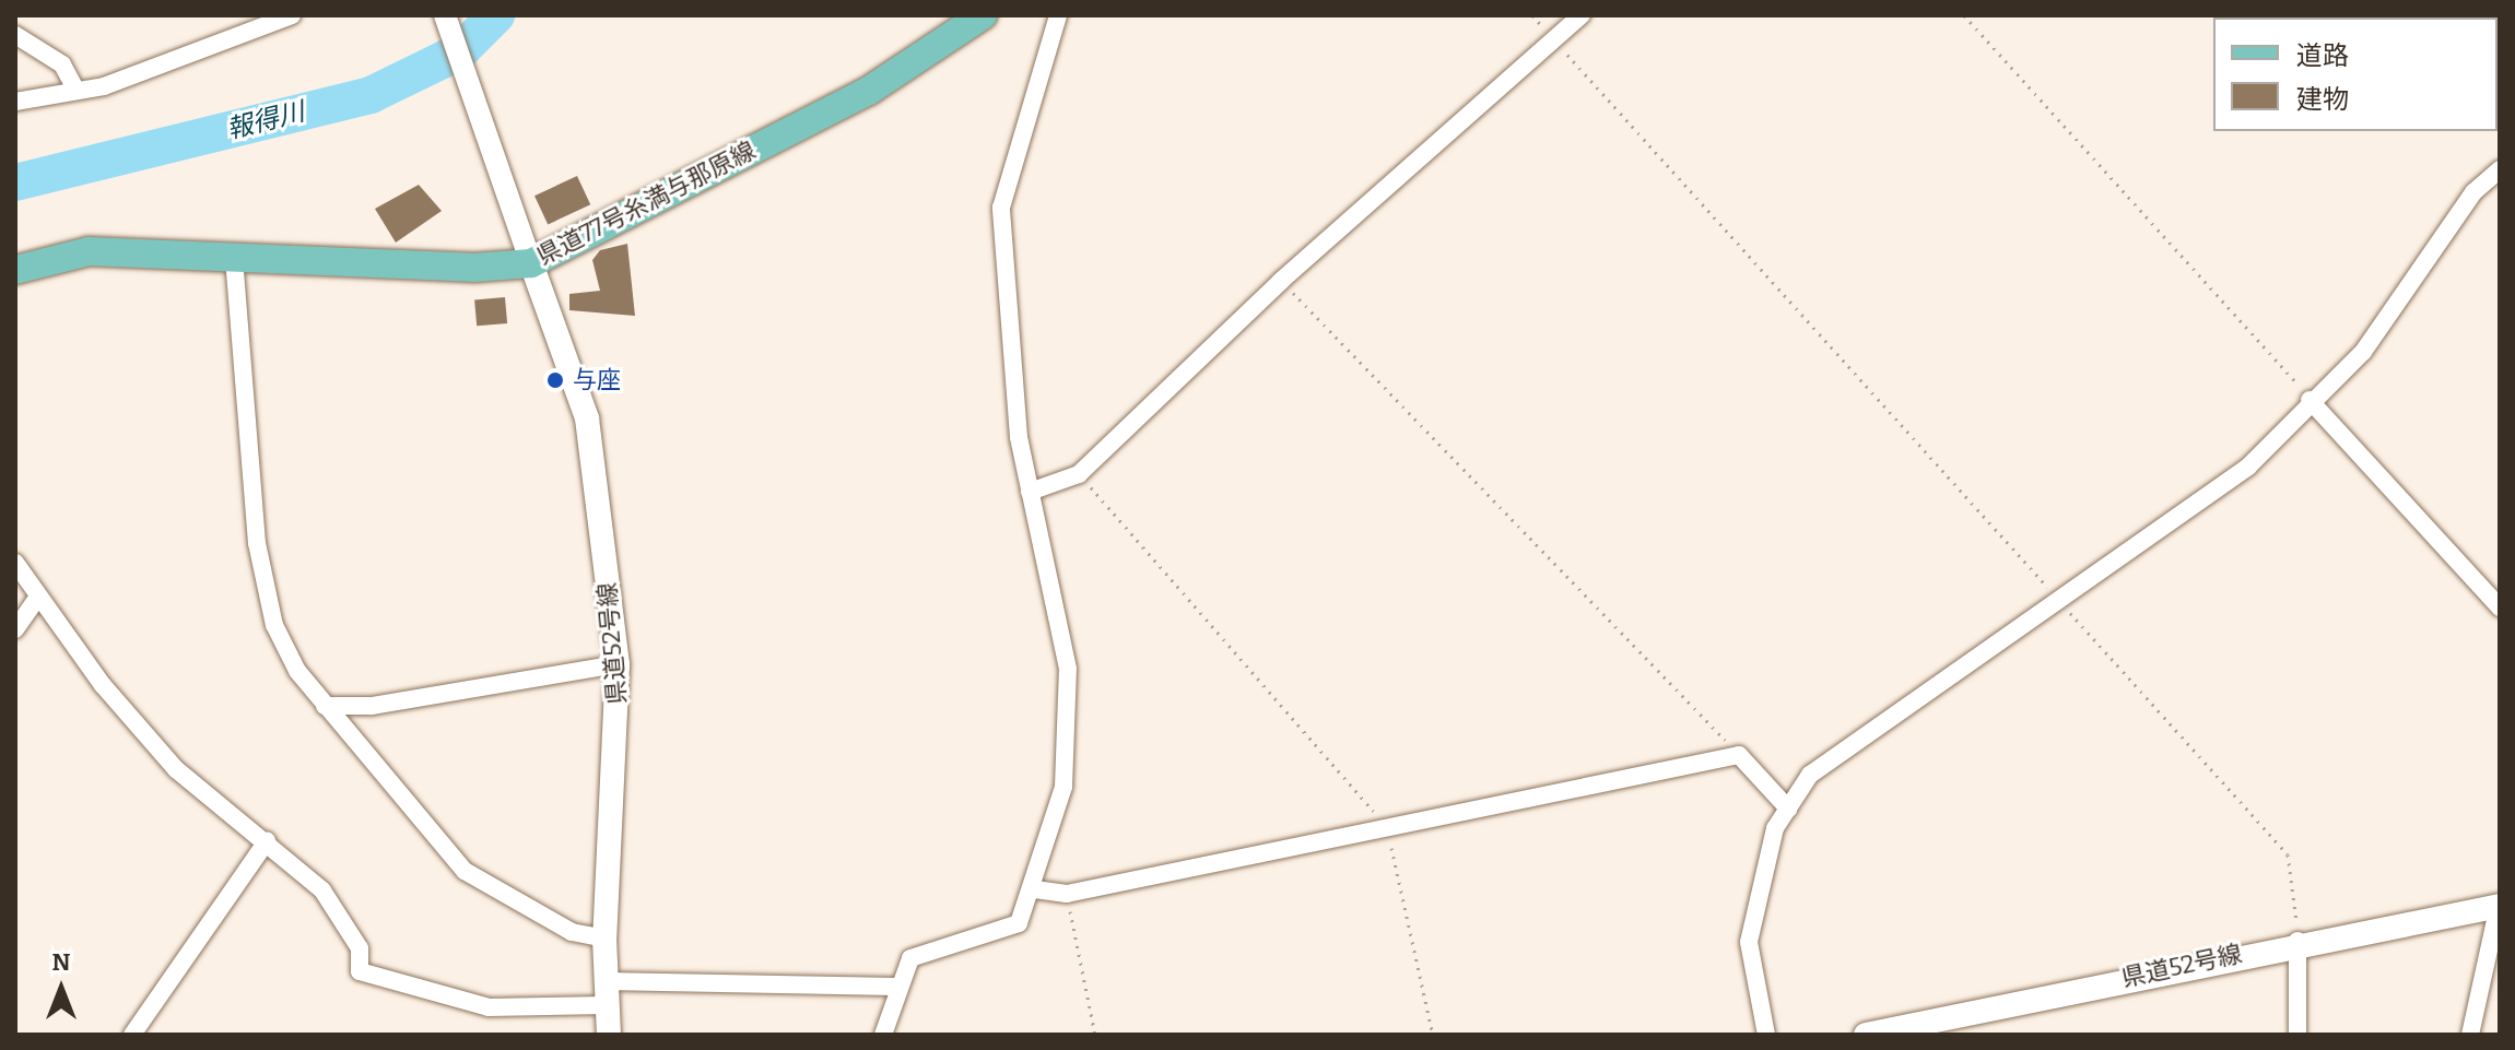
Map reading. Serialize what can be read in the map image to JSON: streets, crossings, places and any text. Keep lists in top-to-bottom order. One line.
{"streets":{"main road":["県道77号糸満与那原線","県道52号線"]},"crossings":[["県道77号糸満与那原線","県道52号線"]],"water":["報得川"],"places":["与座"],"legend":["道路","建物"],"north":"top"}
